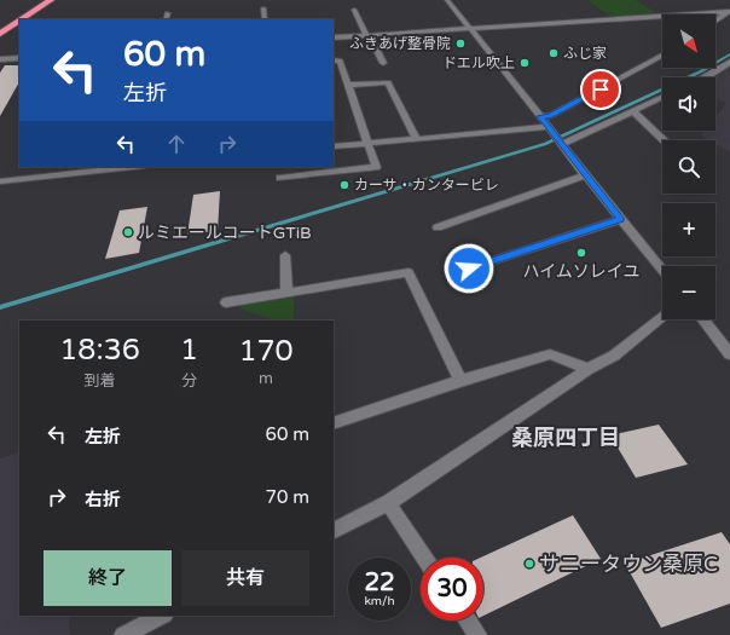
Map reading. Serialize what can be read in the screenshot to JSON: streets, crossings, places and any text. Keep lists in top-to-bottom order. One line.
{"districts":["桑原四丁目"],"places":["ふきあげ整骨院","ふじ家","ドエル吹上","カーサ・カンタービレ","ルミエールコートGTiB","ハイムソレイユ","サニータウン桑原C"],"north":"bottom right","page":{"map_buttons":["+","−"],"turn":["60 m","左折"],"eta":["18:36","到着","1","分","170","m"],"list":[{"name":"左折","value":"60 m"},{"name":"右折","value":"70 m"}],"buttons":["終了","共有"],"speed":"22 km/h","limit":"30"}}
